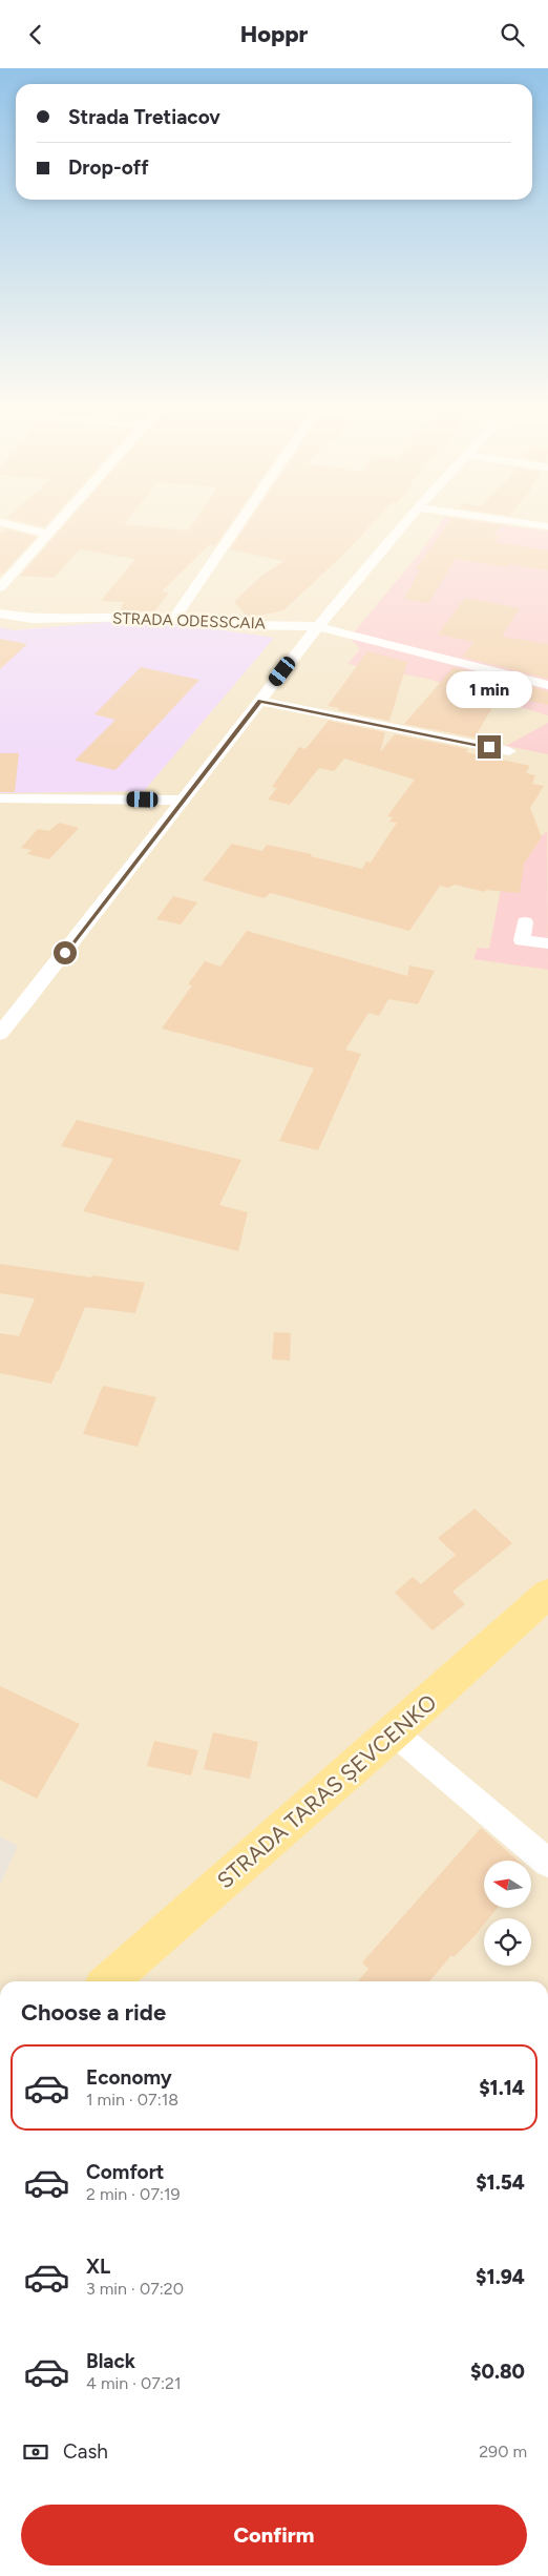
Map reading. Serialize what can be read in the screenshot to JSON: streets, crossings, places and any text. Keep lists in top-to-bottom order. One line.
{"streets":{"main road":["STRADA TARAS ȘEVCENKO"],"street":["STRADA ODESSCAIA"]},"north":"left","page":{"header":"Hoppr","banner":["Strada Tretiacov","Drop-off"],"bubble":"1 min","heading":"Choose a ride","list":[{"name":"Economy","note":"1 min · 07:18","value":"$1.14"},{"name":"Comfort","note":"2 min · 07:19","value":"$1.54"},{"name":"XL","note":"3 min · 07:20","value":"$1.94"},{"name":"Black","note":"4 min · 07:21","value":"$0.80"}],"pay":["Cash","290 m"],"buttons":"Confirm"}}
